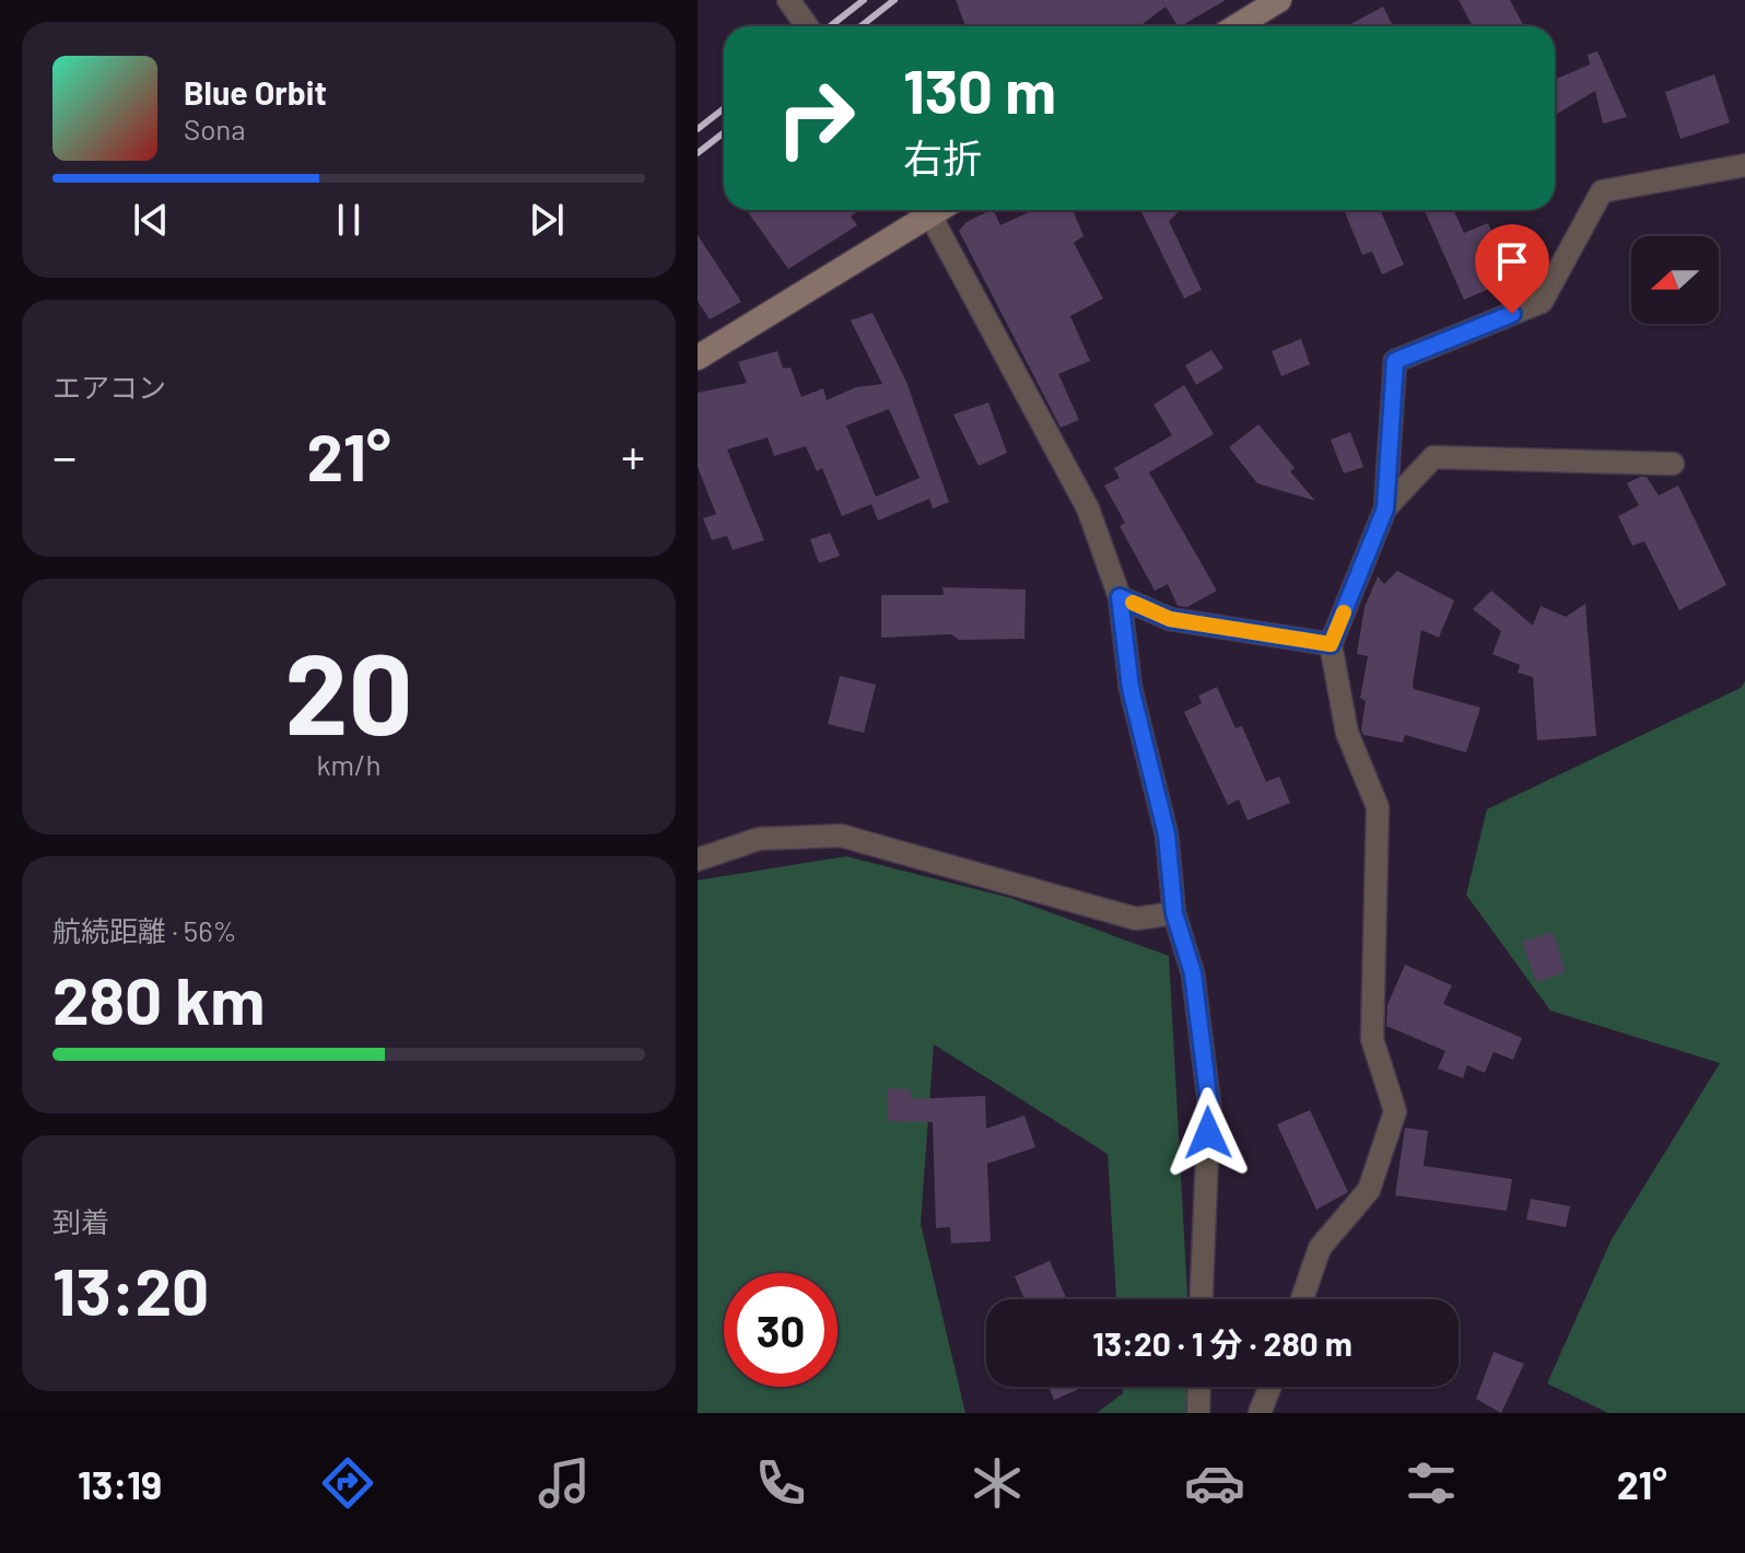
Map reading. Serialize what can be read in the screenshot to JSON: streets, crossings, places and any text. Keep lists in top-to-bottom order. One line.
{"north":"left","page":{"turn":["130 m","右折"],"song":["Blue Orbit","Sona"],"tile":["エアコン",["20","km/h"],["航続距離 · 56%","280 km"],["到着","13:20"]],"heat":["−","21°","+"],"limit":"30","trip":"13:20 · 1 分 · 280 m","tabs":["13:19","21°"]}}
